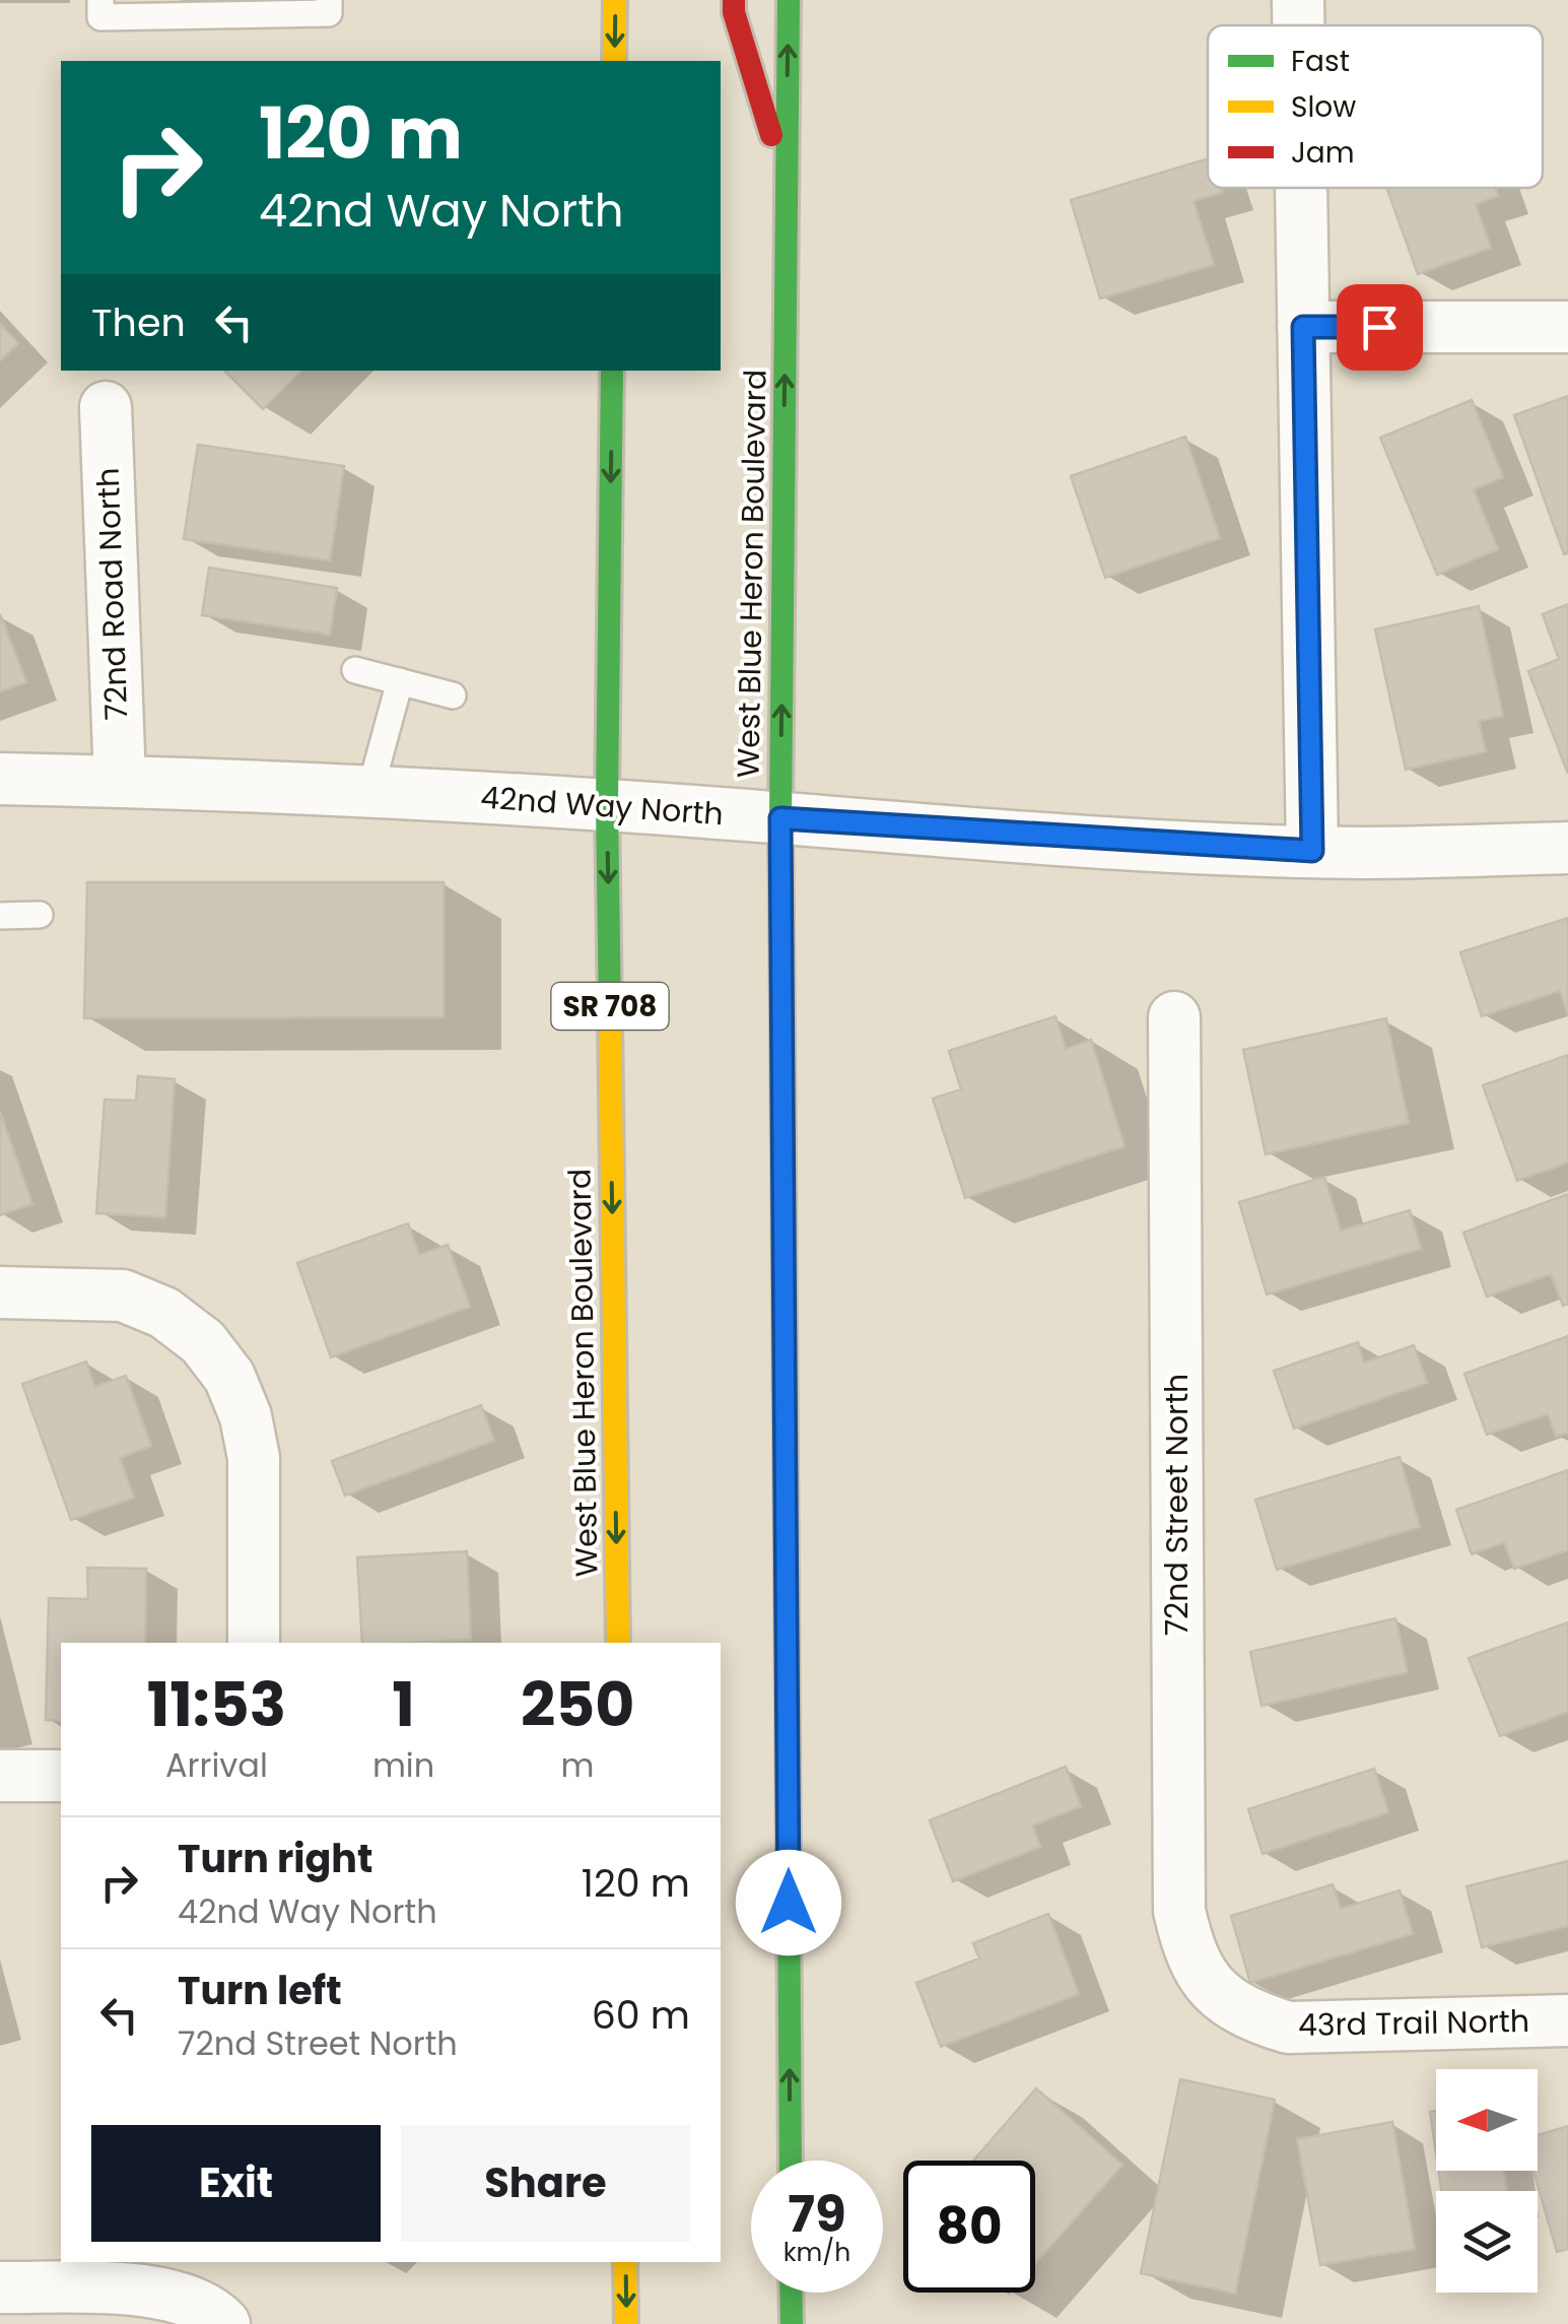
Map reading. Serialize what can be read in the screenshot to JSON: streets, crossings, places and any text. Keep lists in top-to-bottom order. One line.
{"streets":{"highway":["West Blue Heron Boulevard","SR 708"],"street":["72nd Road North","42nd Way North","72nd Street North","43rd Trail North"]},"crossings":[["West Blue Heron Boulevard","42nd Way North"],["72nd Road North","42nd Way North"],["72nd Street North","43rd Trail North"]],"legend":["Fast","Slow","Jam"],"north":"left","page":{"turn":["120 m","42nd Way North"],"then":"Then","eta":["11:53","Arrival","1","min","250","m"],"list":[{"name":"Turn right","note":"42nd Way North","value":"120 m"},{"name":"Turn left","note":"72nd Street North","value":"60 m"}],"buttons":["Exit","Share"],"speed":"79 km/h","limit":"80"}}
